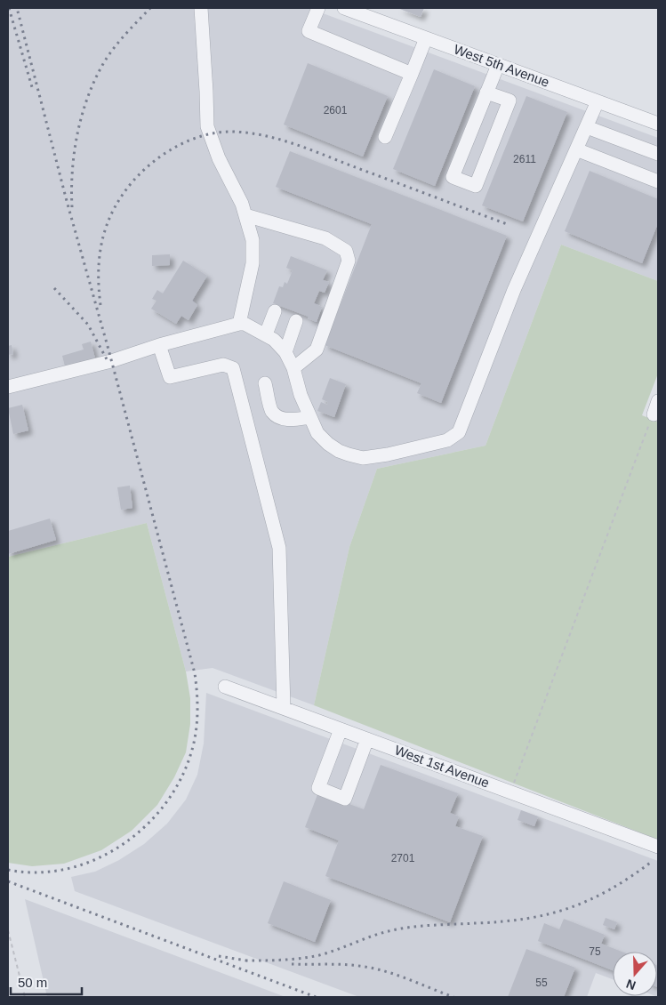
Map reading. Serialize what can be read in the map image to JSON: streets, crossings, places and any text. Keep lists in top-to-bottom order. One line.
{"streets":{"street":["West 5th Avenue","West 1st Avenue"]},"house_numbers":["2601","2611","2701","75","55"],"scale_bar":"50 m","north":"bottom"}
